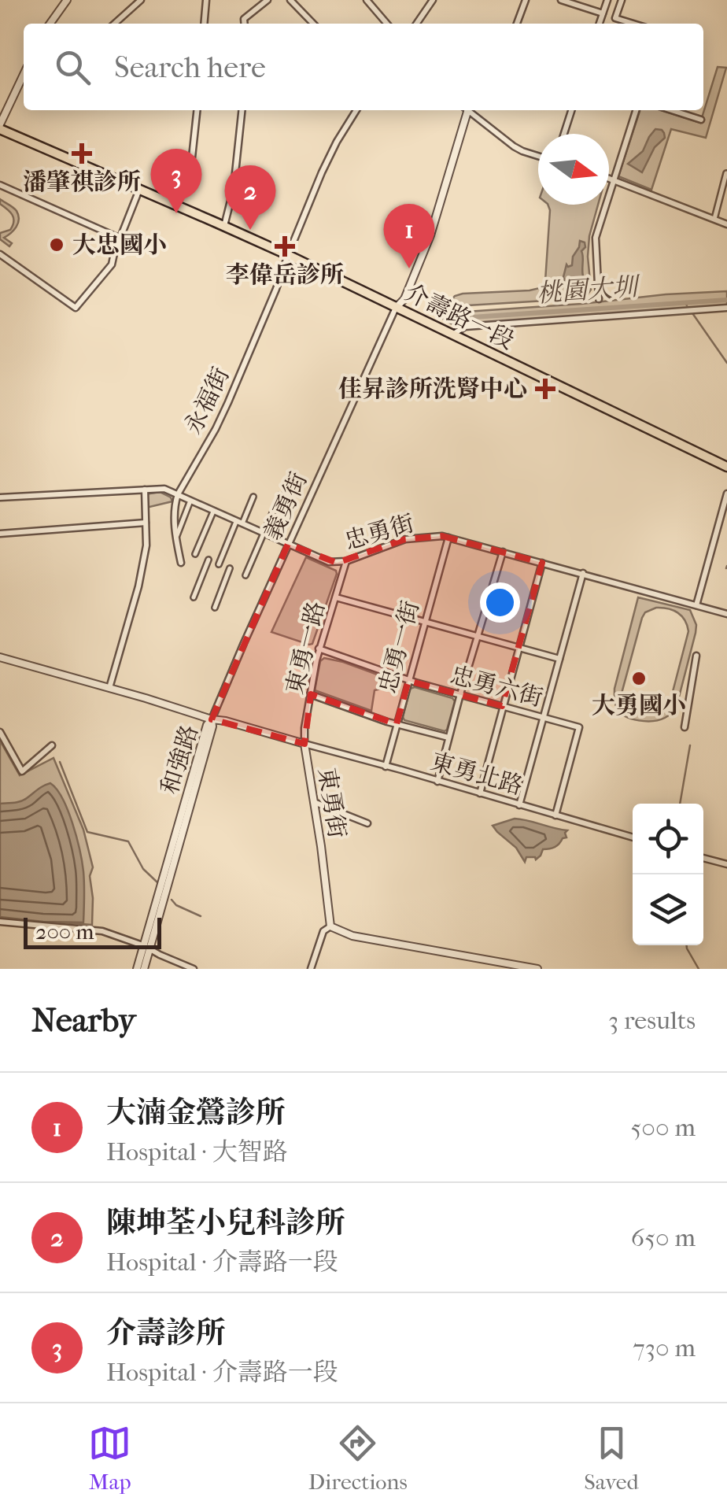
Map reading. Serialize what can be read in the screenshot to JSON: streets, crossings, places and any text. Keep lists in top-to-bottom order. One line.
{"streets":{"main road":["介壽路一段"],"street":["永福街","義勇街","忠勇街","忠勇一街","東勇一路","忠勇六街","和強路","東勇北路","東勇街"]},"crossings":[["介壽路一段","永福街"],["介壽路一段","義勇街"],["永福街","忠勇街"],["義勇街","忠勇街"],["義勇街","和強路"],["義勇街","東勇街"],["忠勇街","忠勇一街"],["忠勇街","東勇一路"],["忠勇一街","忠勇六街"],["忠勇一街","東勇北路"],["東勇一路","忠勇六街"],["東勇一路","東勇北路"],["東勇一路","東勇街"],["忠勇六街","東勇北路"],["和強路","東勇街"],["東勇北路","東勇街"]],"water":["桃園大圳"],"places":{"health":["潘肇祺診所","李偉岳診所","佳昇診所洗腎中心"],"other":["大忠國小","大勇國小"]},"scale_bar":"200 m","north":"right","page":{"search":"Search here","pins":["3","2","1"],"scale":"200 m","heading":["Nearby","3 results"],"list":[{"mark":"1","name":"大湳金鶯診所","note":"Hospital · 大智路","value":"500 m"},{"mark":"2","name":"陳坤荃小兒科診所","note":"Hospital · 介壽路一段","value":"650 m"},{"mark":"3","name":"介壽診所","note":"Hospital · 介壽路一段","value":"730 m"}],"nav":["Map","Directions","Saved"]}}
